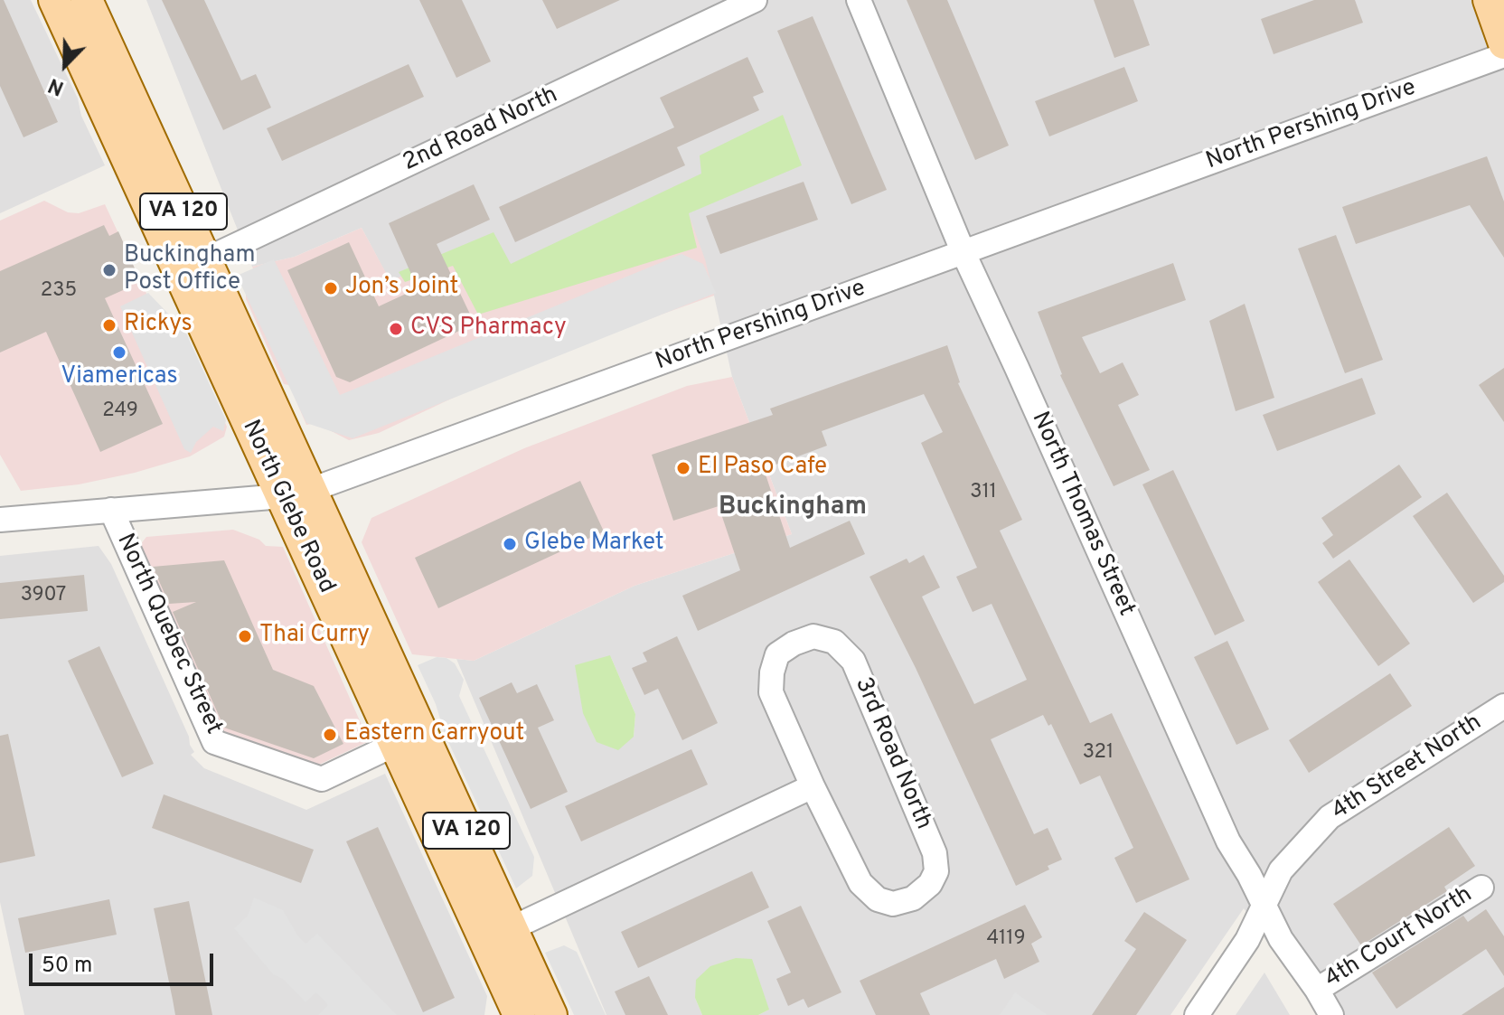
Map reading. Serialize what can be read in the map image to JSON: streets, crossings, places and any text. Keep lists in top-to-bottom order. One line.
{"streets":{"main road":["VA 120","North Glebe Road"],"street":["North Pershing Drive","2nd Road North","North Thomas Street","North Quebec Street","3rd Road North","4th Street North","4th Court North"]},"crossings":[["North Pershing Drive","North Glebe Road"],["North Pershing Drive","North Thomas Street"],["North Pershing Drive","North Quebec Street"],["2nd Road North","North Glebe Road"],["North Glebe Road","North Quebec Street"],["North Thomas Street","4th Street North"],["North Thomas Street","4th Court North"]],"districts":["Buckingham"],"places":["Buckingham Post Office","Jon’s Joint","Rickys","CVS Pharmacy","Viamericas","El Paso Cafe","Glebe Market","Thai Curry","Eastern Carryout"],"house_numbers":["235","249","311","3907","321","4119"],"scale_bar":"50 m","north":"bottom left"}
